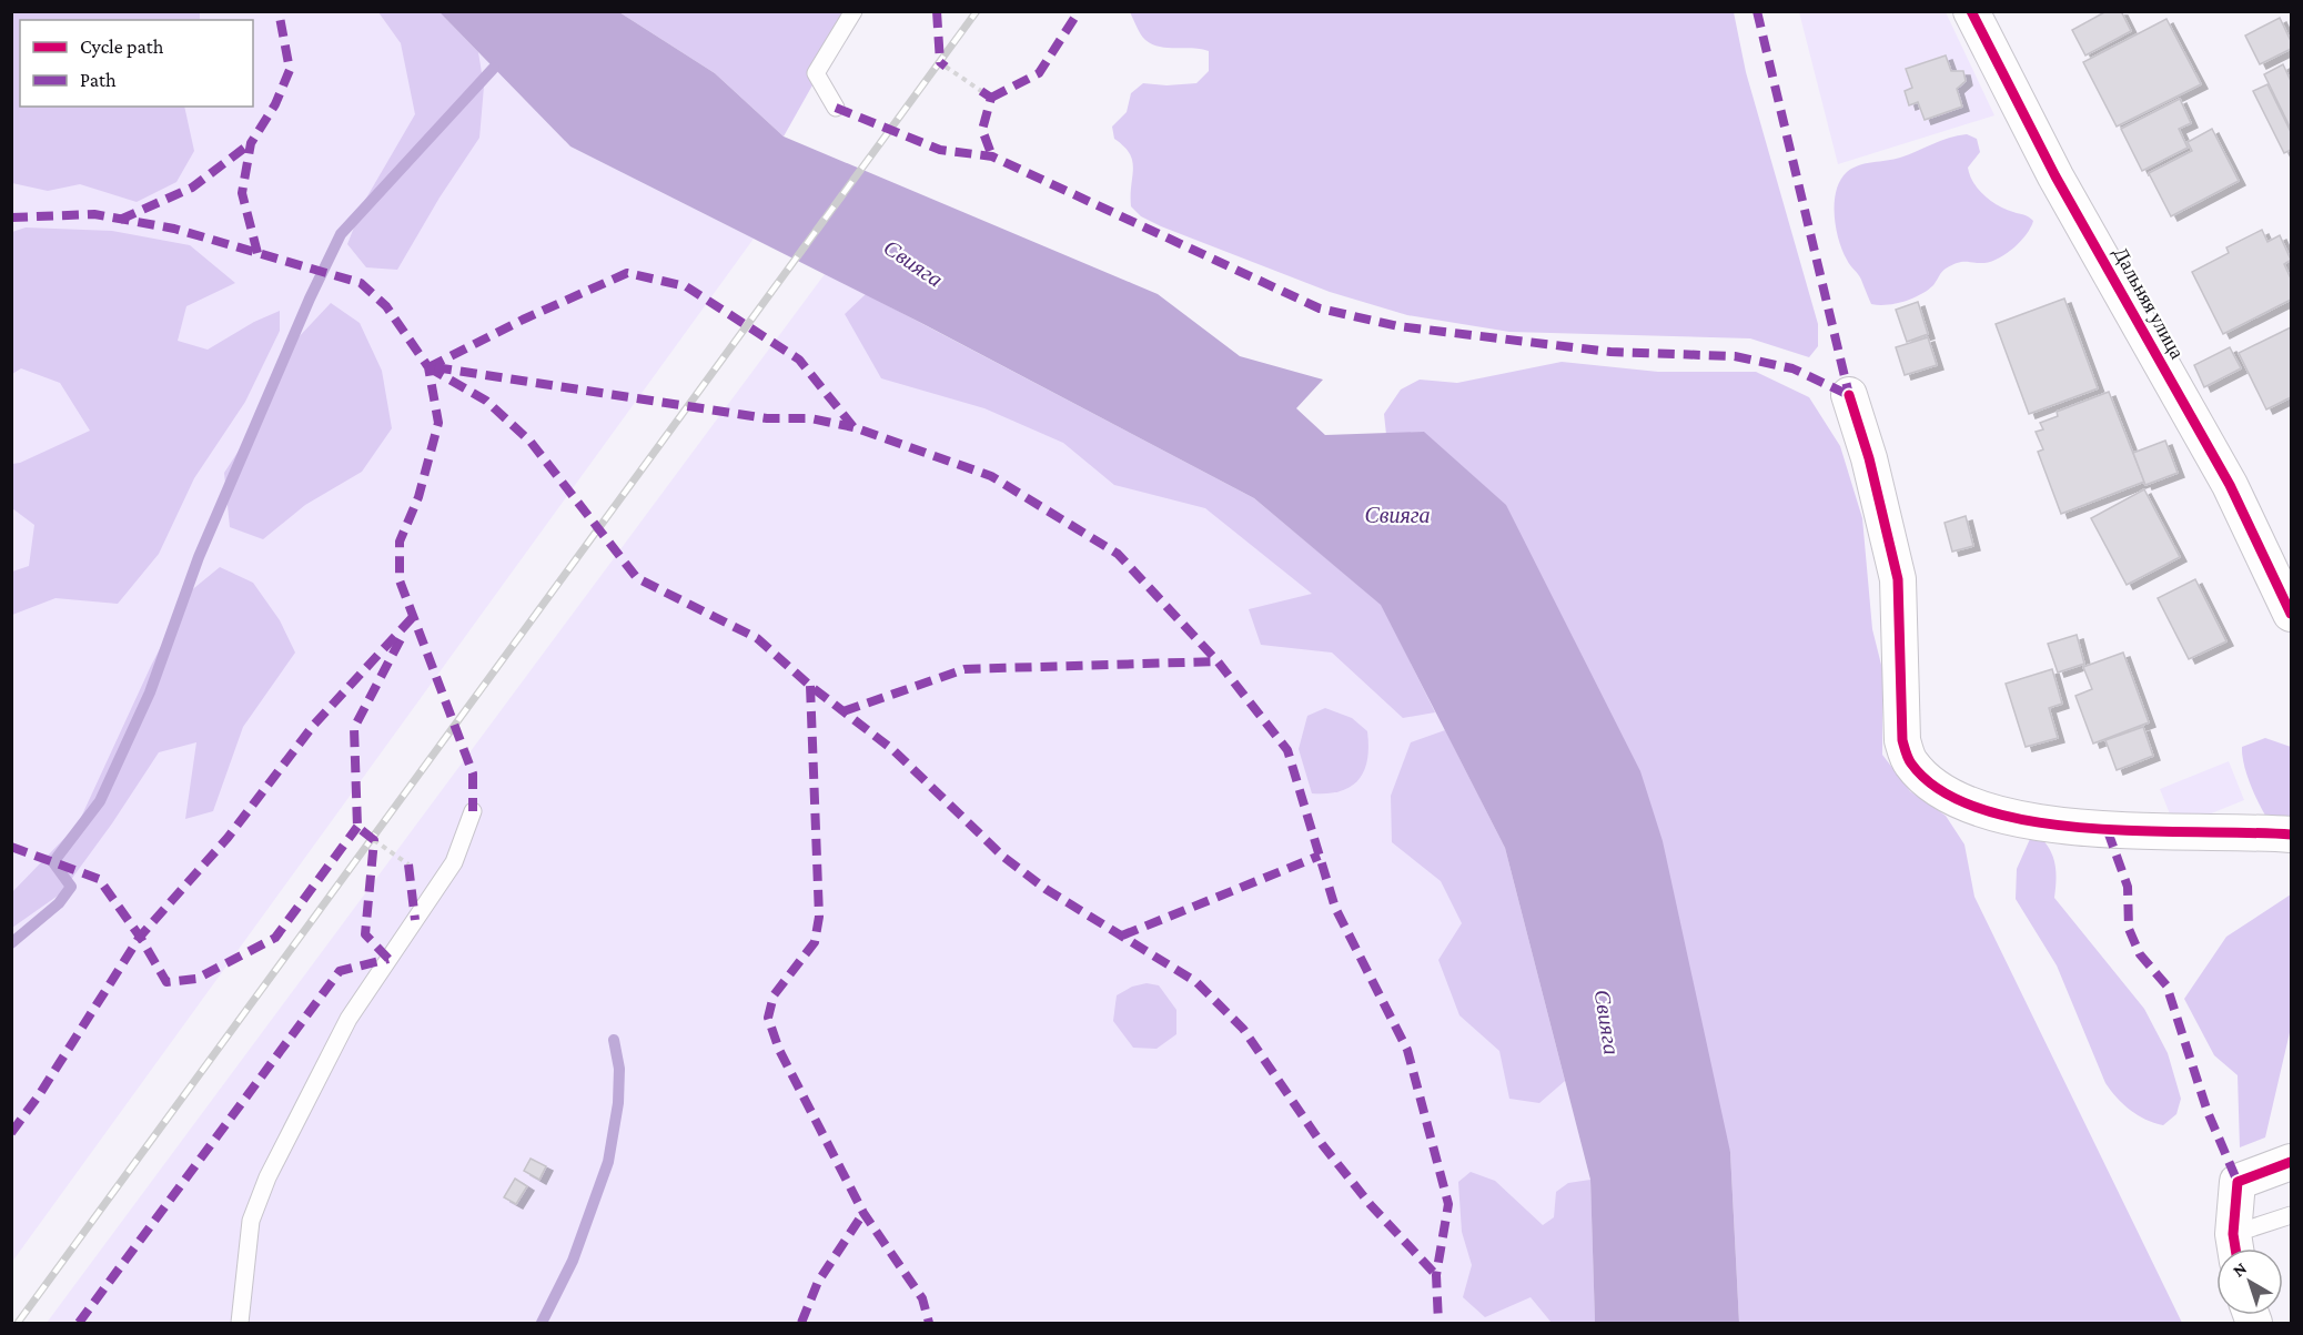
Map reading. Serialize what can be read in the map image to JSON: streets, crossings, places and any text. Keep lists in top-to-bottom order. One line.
{"streets":{"street":["Дальняя улица"]},"water":["Свияга"],"legend":["Cycle path","Path"],"north":"top left"}
